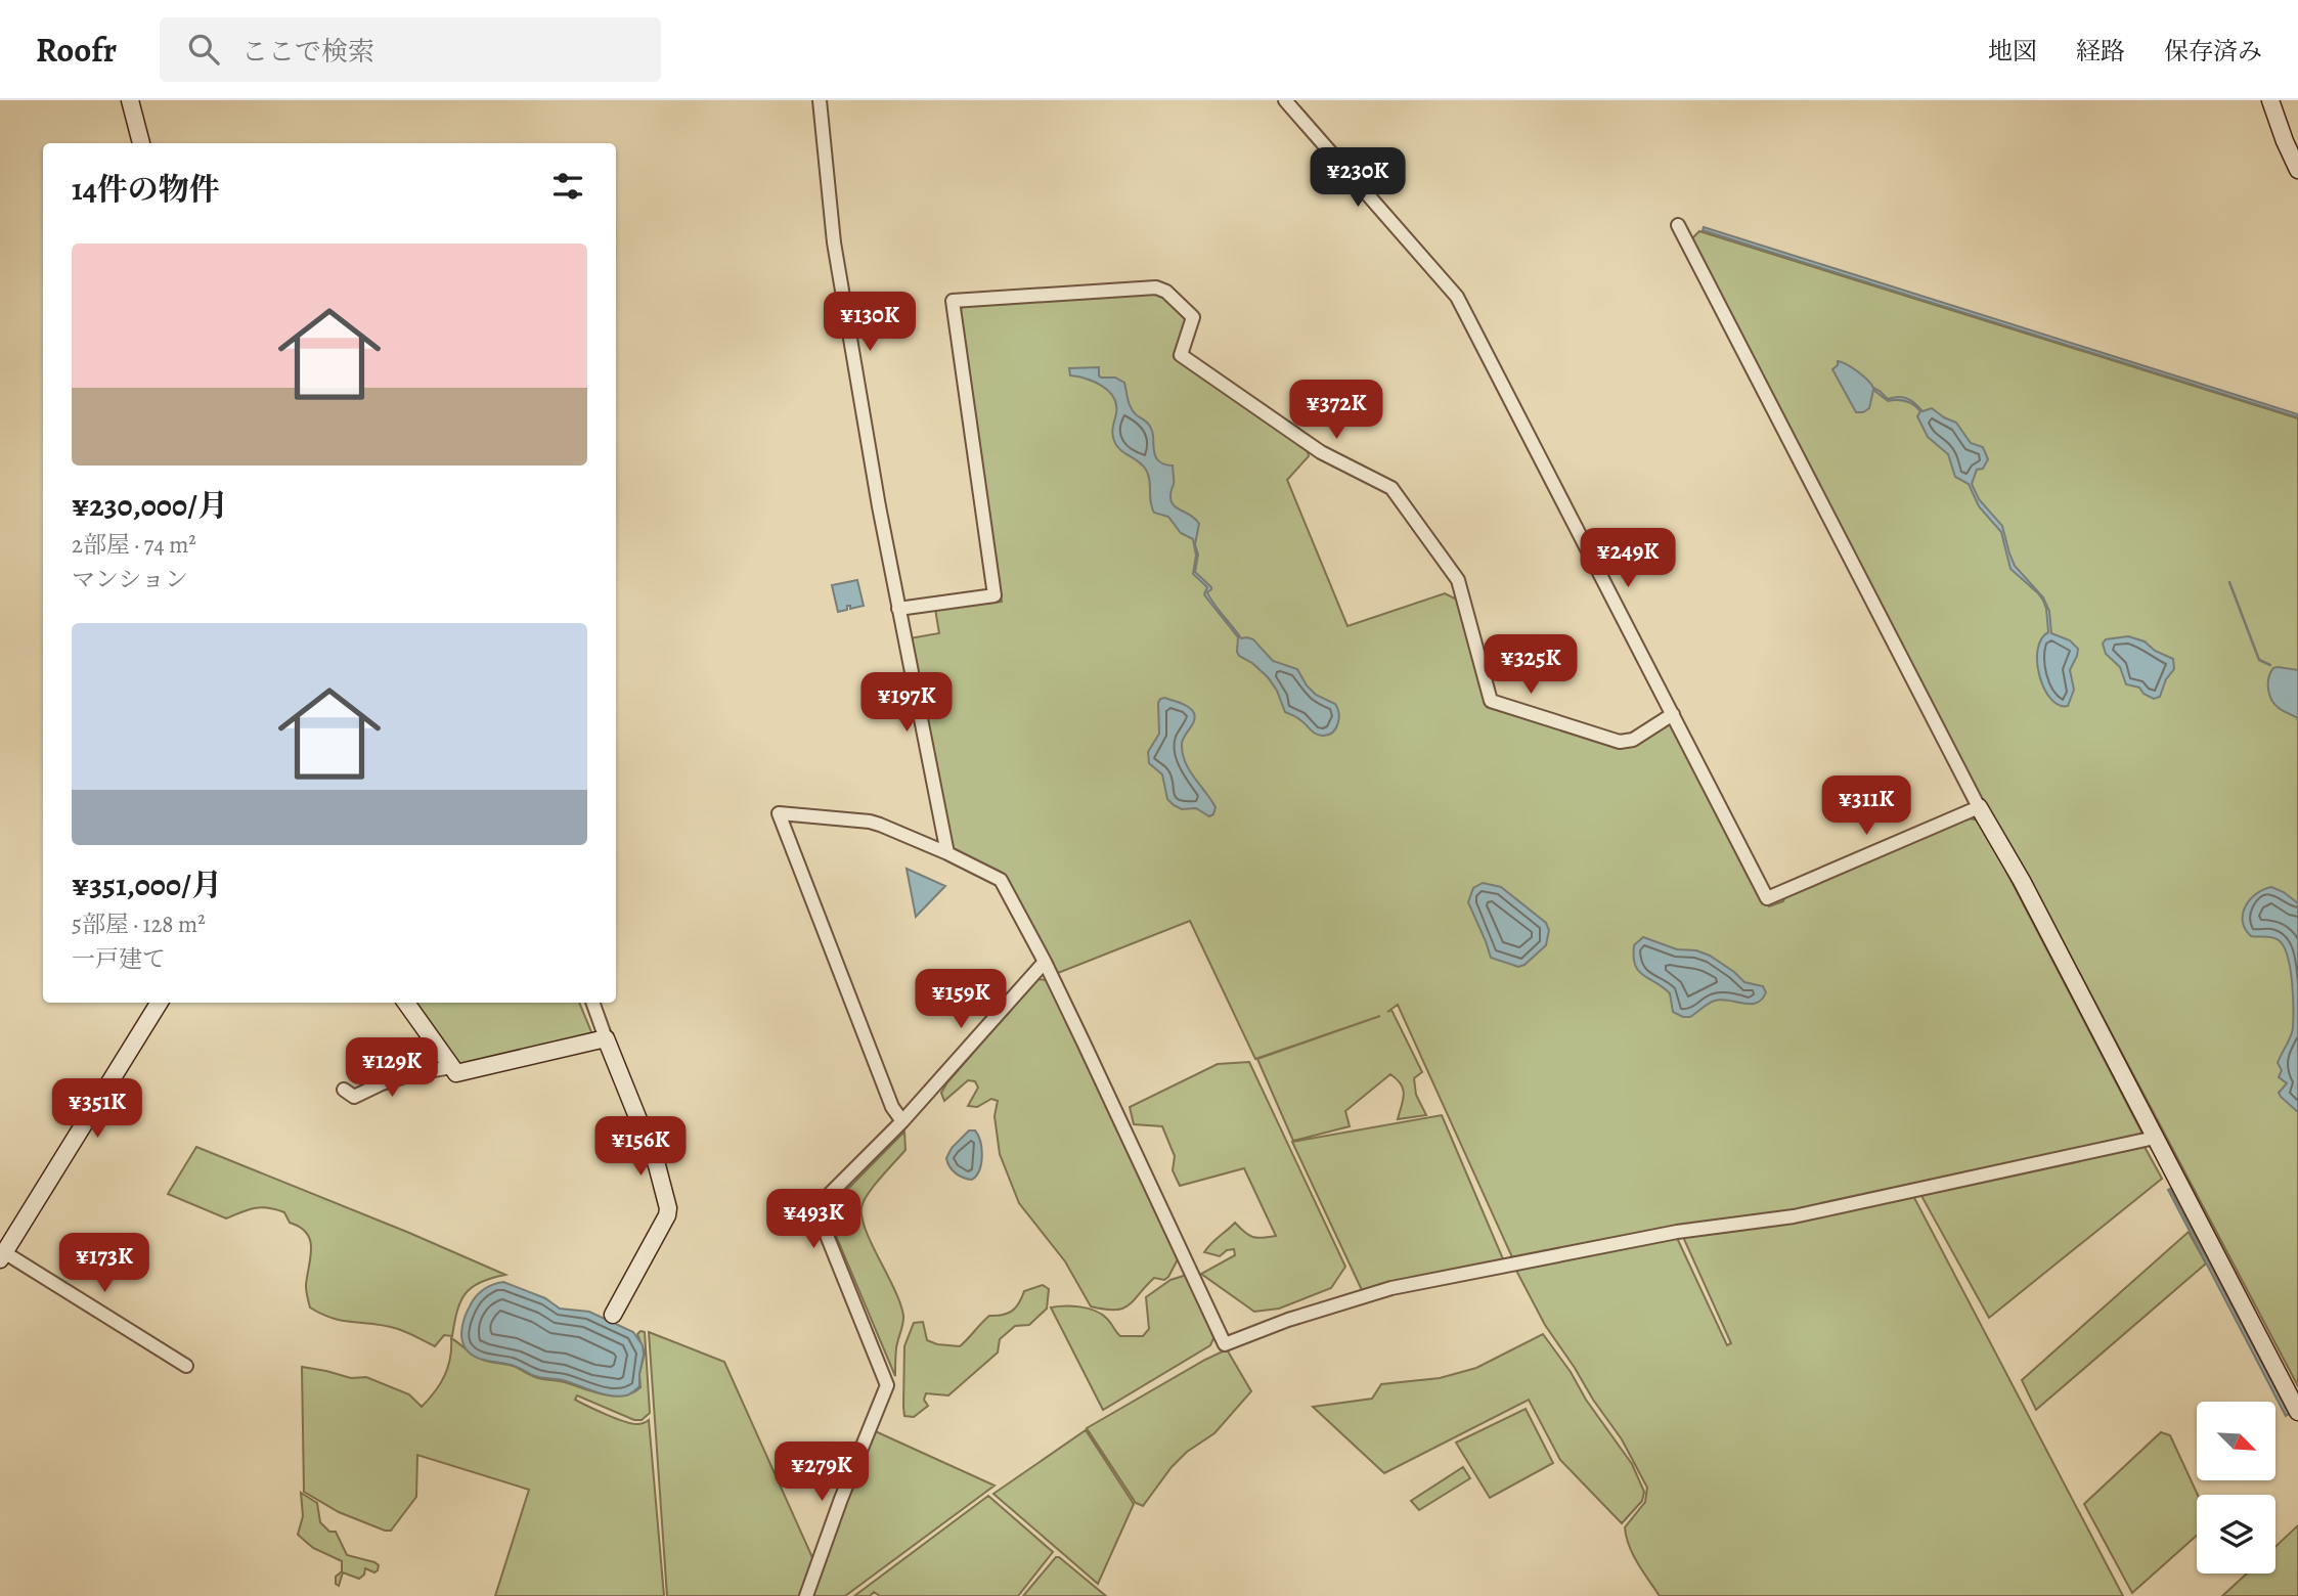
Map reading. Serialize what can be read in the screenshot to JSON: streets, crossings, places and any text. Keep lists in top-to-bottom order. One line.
{"north":"bottom right","page":{"header":"Roofr","search":"ここで検索","nav":["地図","経路","保存済み"],"heading":"14件の物件","price":["¥230K","¥130K","¥372K","¥249K","¥325K","¥197K","¥311K","¥159K","¥129K","¥351K","¥156K","¥493K","¥173K","¥279K"],"list":[{"name":"¥230,000/月","note":"2部屋 · 74 m² · マンション"},{"name":"¥351,000/月","note":"5部屋 · 128 m² · 一戸建て"}]}}
